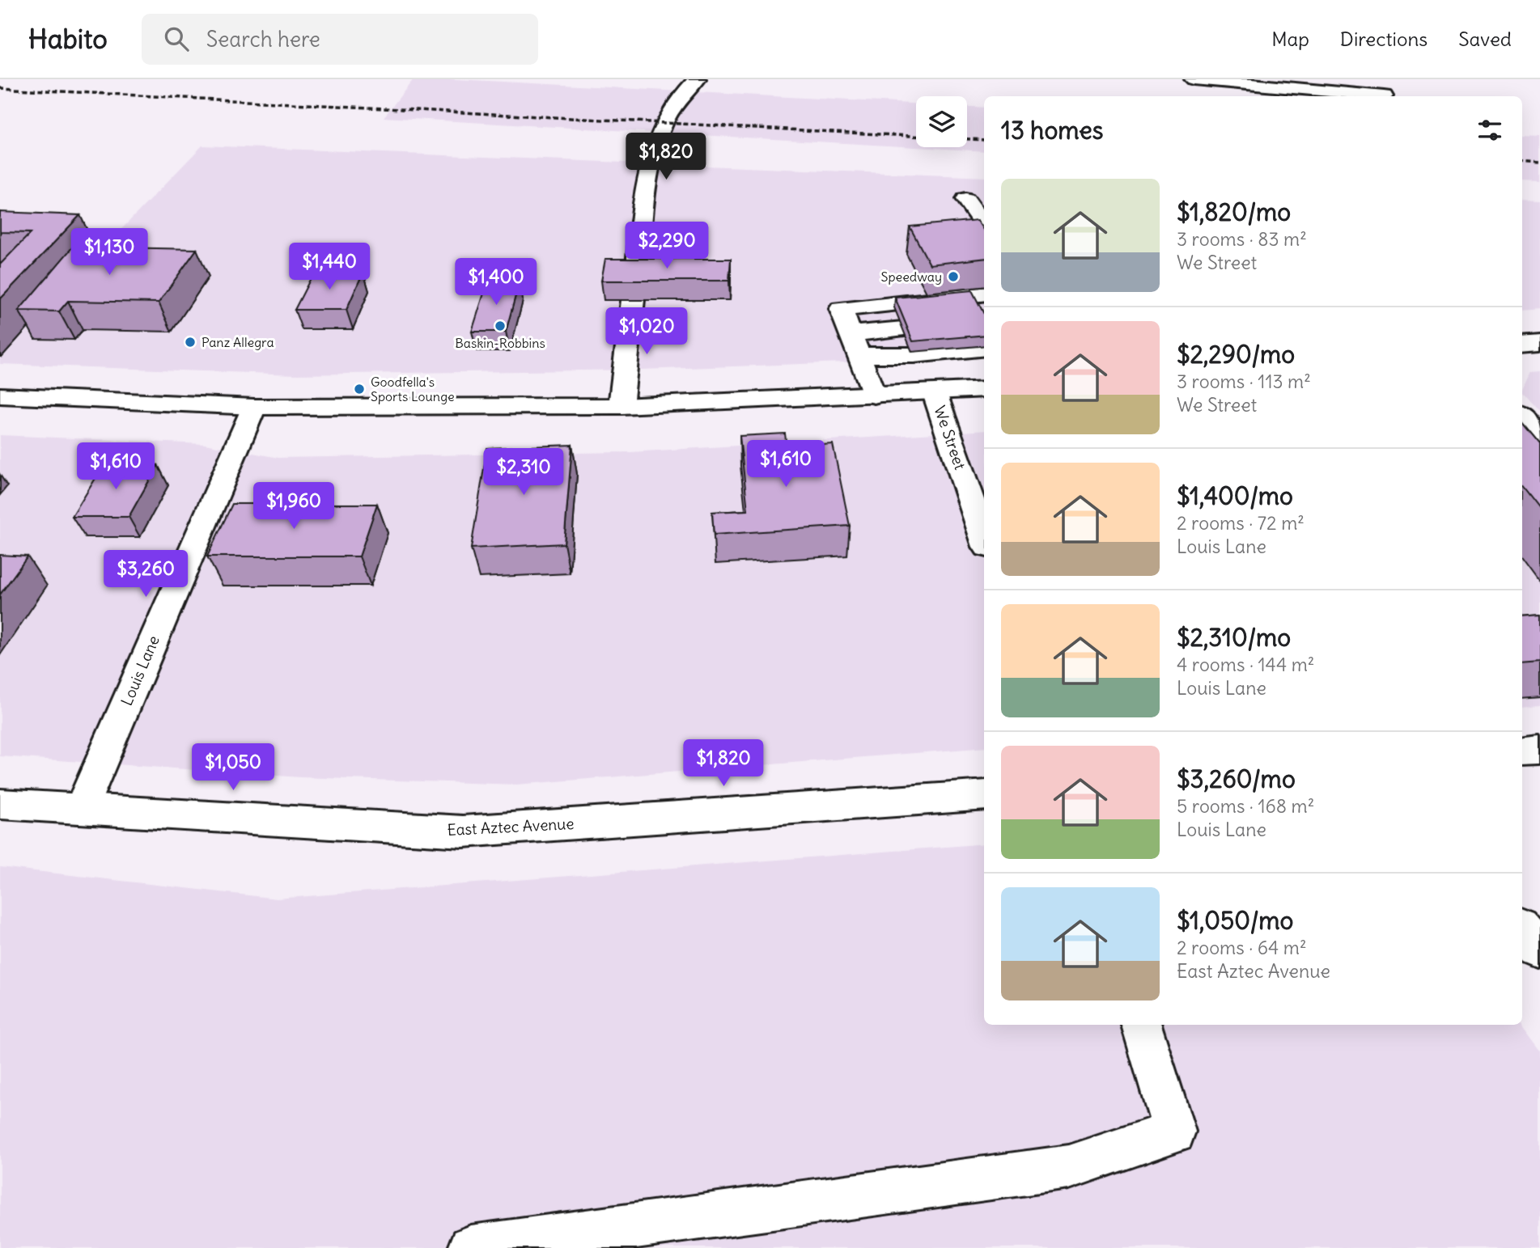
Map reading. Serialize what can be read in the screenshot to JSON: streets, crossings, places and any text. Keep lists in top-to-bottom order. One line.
{"streets":{"street":["We Street","Louis Lane","East Aztec Avenue"]},"crossings":[["Louis Lane","East Aztec Avenue"]],"places":["Speedway","Baskin-Robbins","Panz Allegra","Goodfella's Sports Lounge"],"page":{"header":"Habito","search":"Search here","nav":["Map","Directions","Saved"],"heading":"13 homes","price":["$1,820","$2,290","$1,130","$1,440","$1,400","$1,020","$1,610","$1,610","$2,310","$1,960","$3,260","$1,820","$1,050"],"list":[{"name":"$1,820/mo","note":"3 rooms · 83 m² · We Street"},{"name":"$2,290/mo","note":"3 rooms · 113 m² · We Street"},{"name":"$1,400/mo","note":"2 rooms · 72 m² · Louis Lane"},{"name":"$2,310/mo","note":"4 rooms · 144 m² · Louis Lane"},{"name":"$3,260/mo","note":"5 rooms · 168 m² · Louis Lane"},{"name":"$1,050/mo","note":"2 rooms · 64 m² · East Aztec Avenue"}]}}
